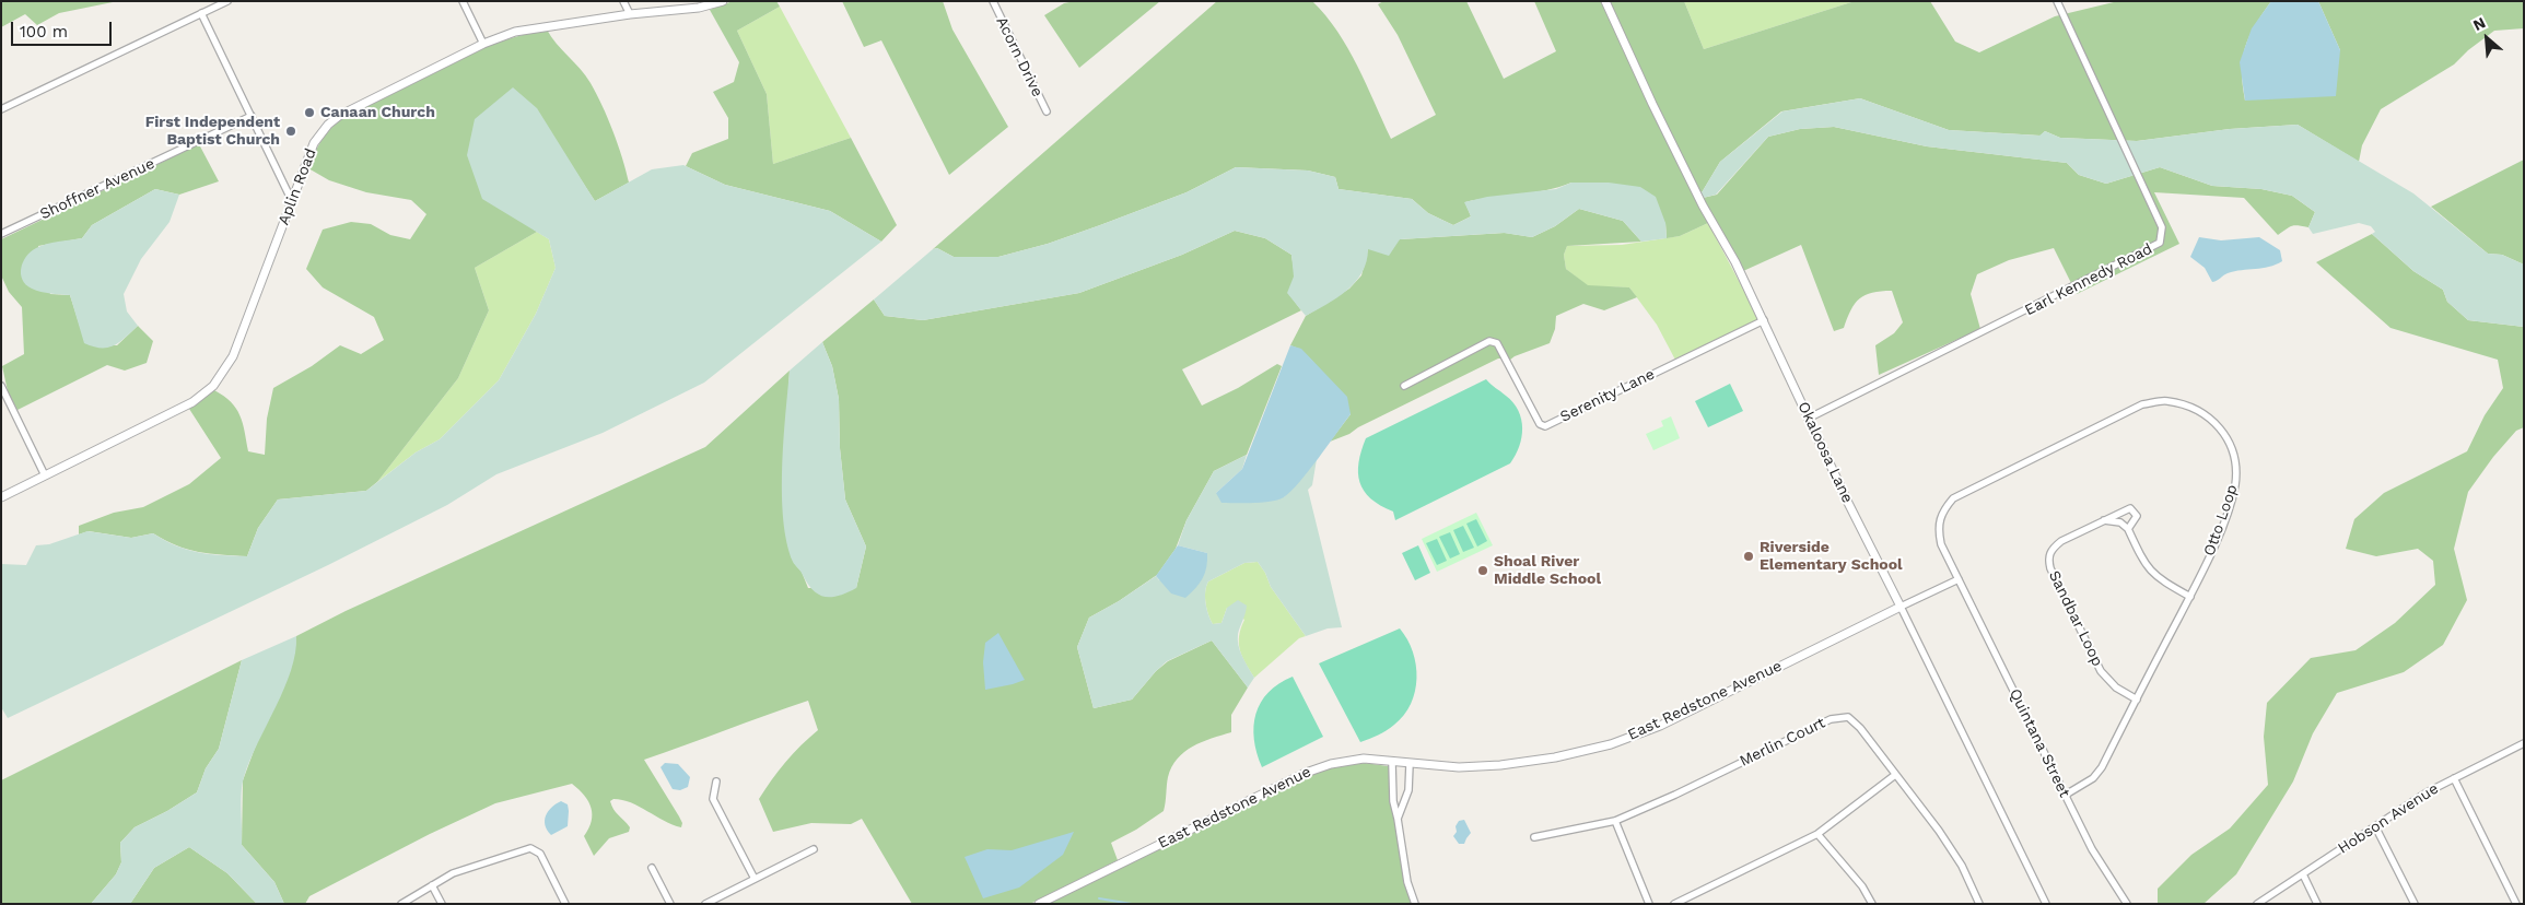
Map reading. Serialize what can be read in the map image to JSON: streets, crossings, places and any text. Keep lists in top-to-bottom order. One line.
{"streets":{"street":["Acorn Drive","Aplin Road","Shoffner Avenue","Earl Kennedy Road","Serenity Lane","Okaloosa Lane","Otto Loop","Sandbar Loop","East Redstone Avenue","Merlin Court","Quintana Street","Hobson Avenue"]},"crossings":[["Earl Kennedy Road","Okaloosa Lane"],["Serenity Lane","Okaloosa Lane"],["Okaloosa Lane","East Redstone Avenue"],["Otto Loop","Sandbar Loop"],["Otto Loop","Quintana Street"]],"places":["Canaan Church","First Independent Baptist Church","Riverside Elementary School","Shoal River Middle School"],"scale_bar":"100 m","north":"top left"}
